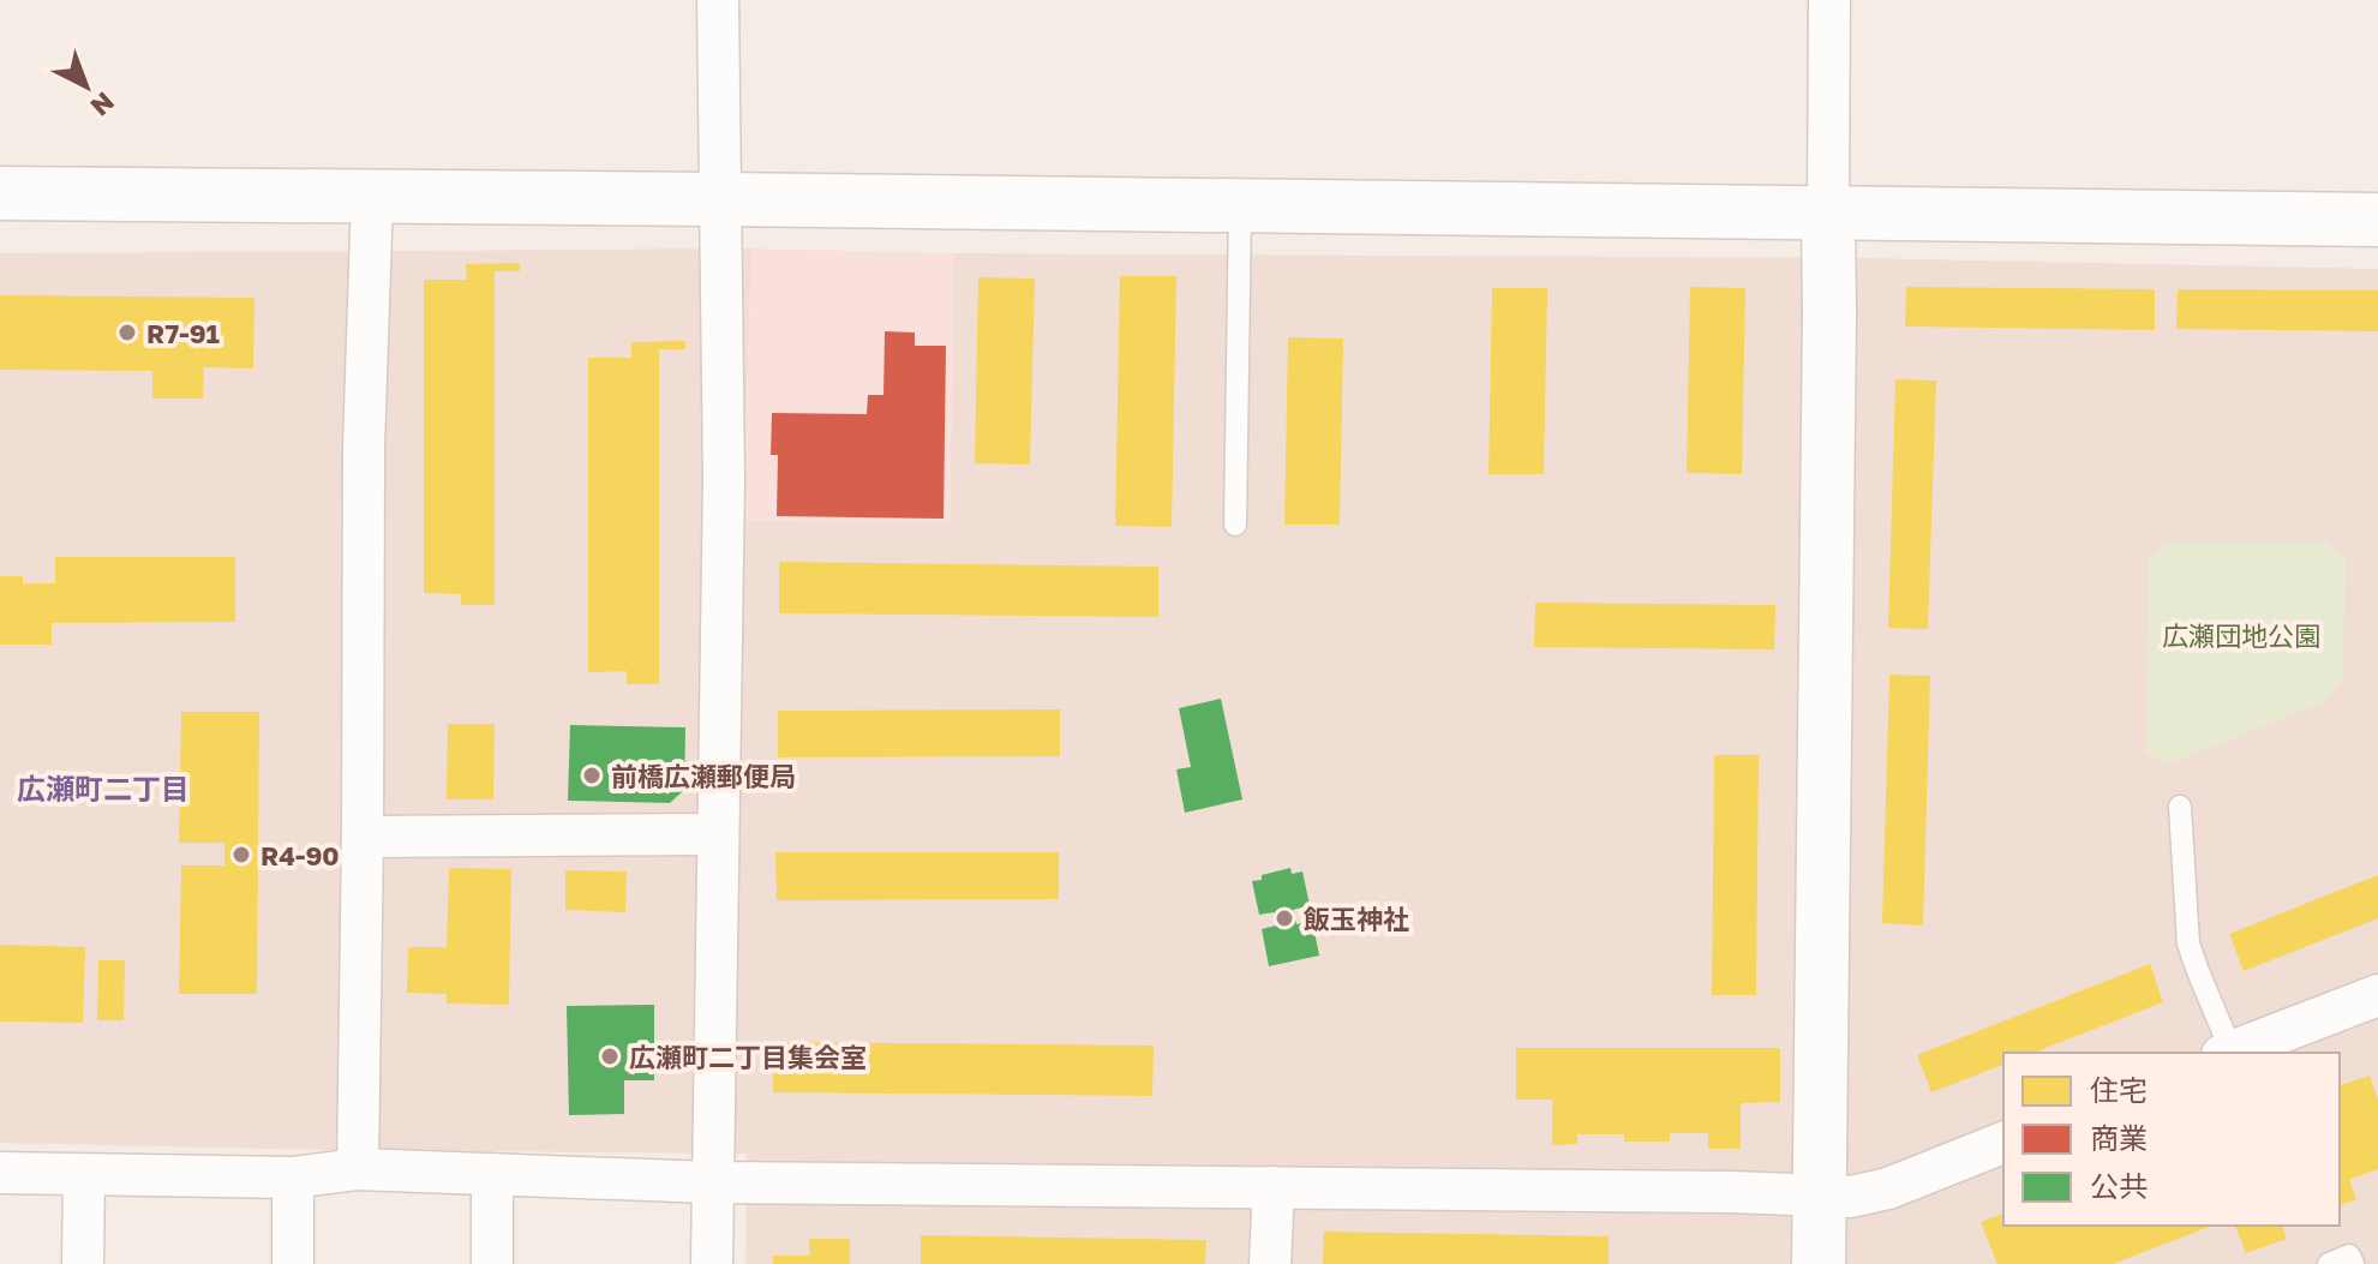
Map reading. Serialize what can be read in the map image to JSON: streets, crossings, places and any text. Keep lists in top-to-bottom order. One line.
{"districts":["広瀬町二丁目"],"parks":["広瀬団地公園"],"places":["R7-91","前橋広瀬郵便局","R4-90","飯玉神社","広瀬町二丁目集会室"],"legend":["住宅","商業","公共"],"north":"bottom right"}
